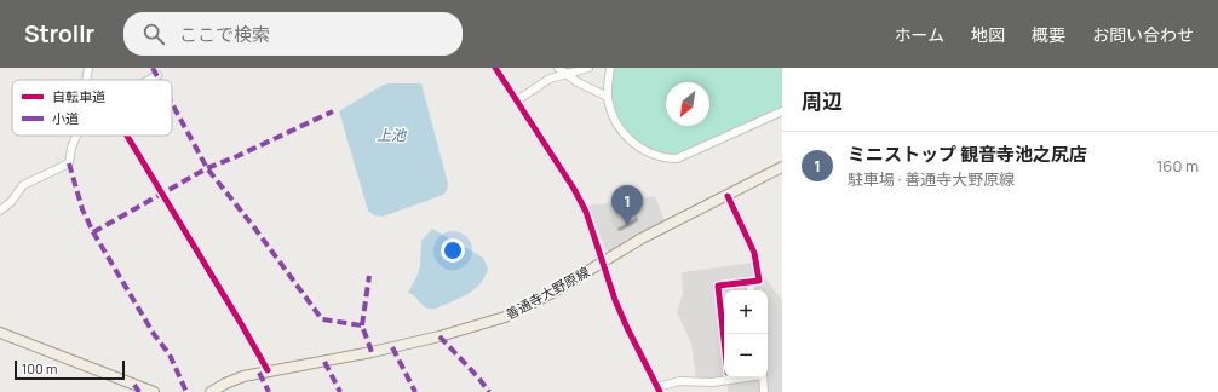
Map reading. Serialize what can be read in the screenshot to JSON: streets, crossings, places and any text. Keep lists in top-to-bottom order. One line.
{"streets":{"main road":["善通寺大野原線"]},"water":["上池"],"legend":["自転車道","小道"],"scale_bar":"100 m","north":"bottom left","page":{"header":"Strollr","search":"ここで検索","nav":["ホーム","地図","概要","お問い合わせ"],"heading":"周辺","list":[{"mark":"1","name":"ミニストップ 観音寺池之尻店","note":"駐車場 · 善通寺大野原線","value":"160 m"}],"pins":"1","map_buttons":["+","−"],"scale":"100 m"}}
